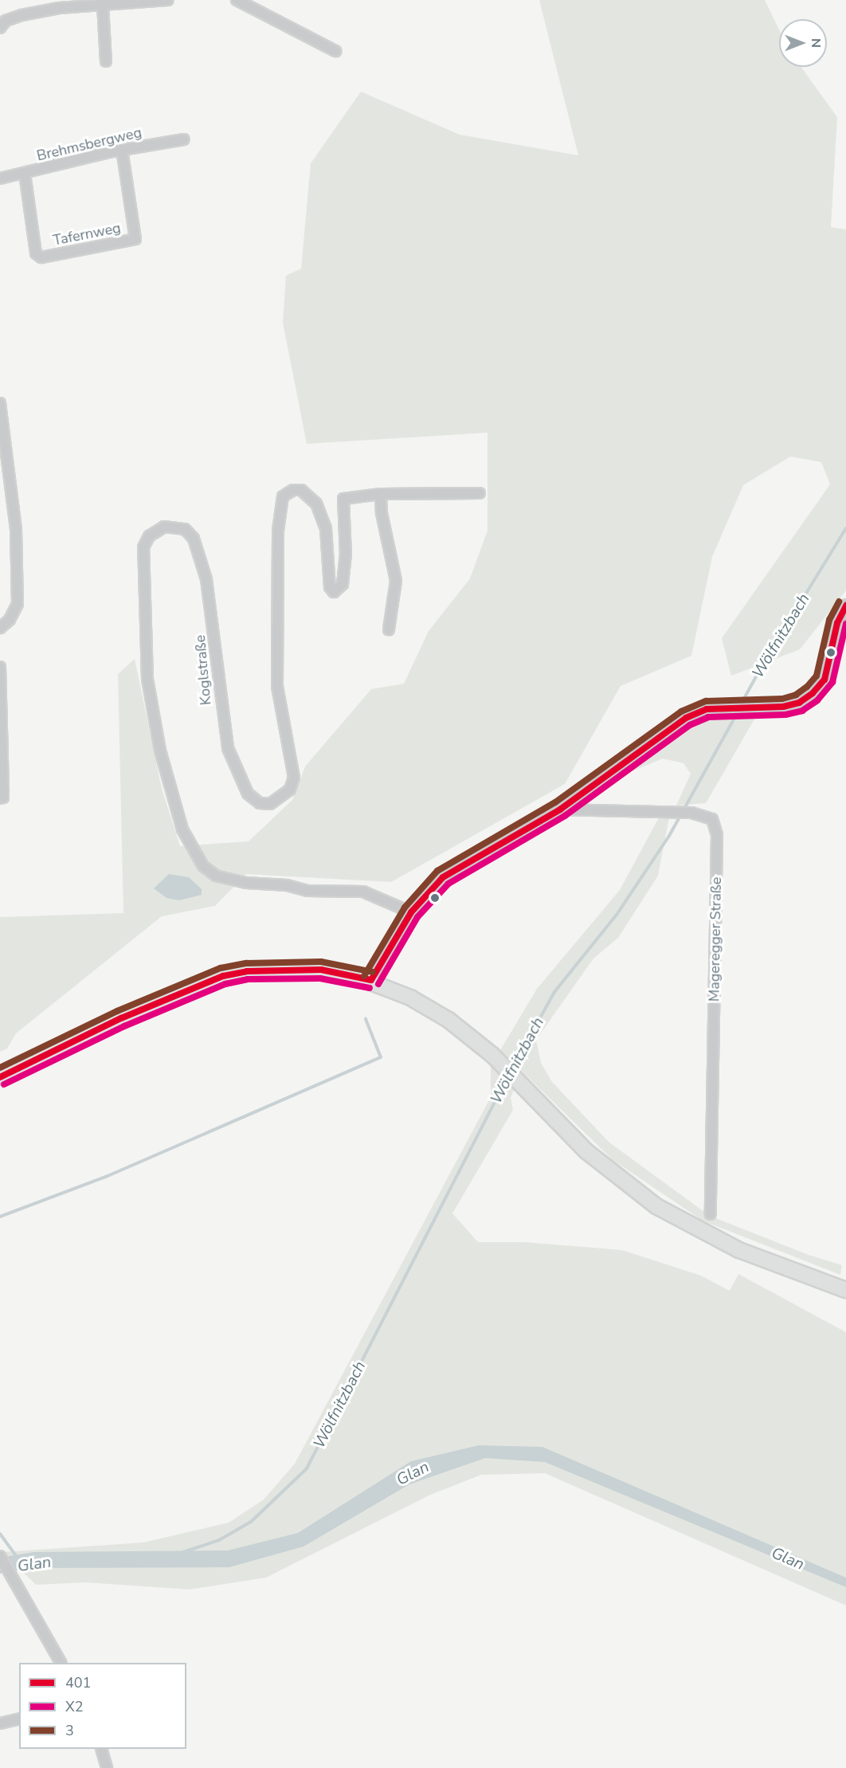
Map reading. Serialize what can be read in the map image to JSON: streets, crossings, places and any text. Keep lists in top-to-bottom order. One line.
{"streets":{"street":["Brehmsbergweg","Tafernweg","Koglstraße","Mageregger Straße"]},"crossings":[["Brehmsbergweg","Tafernweg"]],"water":["Wölfnitzbach","Glan"],"lines":["transit line 3","transit line 401","transit line X2"],"legend":["401","X2","3"],"north":"right"}
